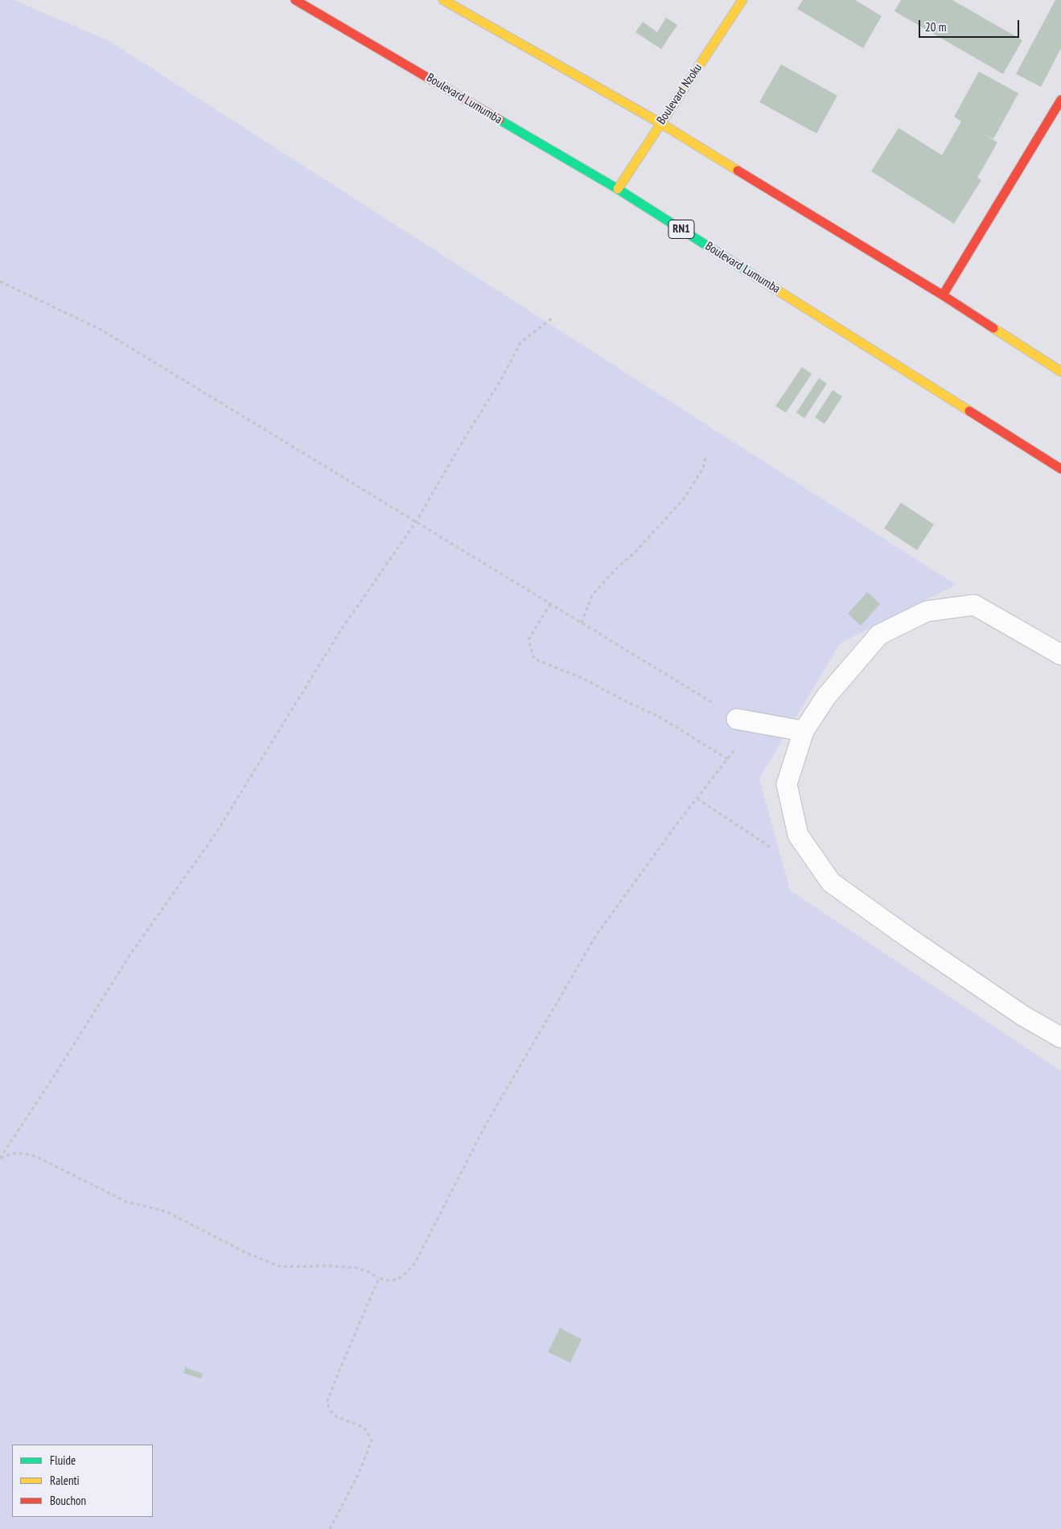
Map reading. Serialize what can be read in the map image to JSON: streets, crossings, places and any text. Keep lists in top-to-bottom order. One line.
{"streets":{"main road":["Boulevard Nzoku","Boulevard Lumumba","RN1"]},"crossings":[["Boulevard Nzoku","Boulevard Lumumba"]],"legend":["Fluide","Ralenti","Bouchon"],"scale_bar":"20 m"}
